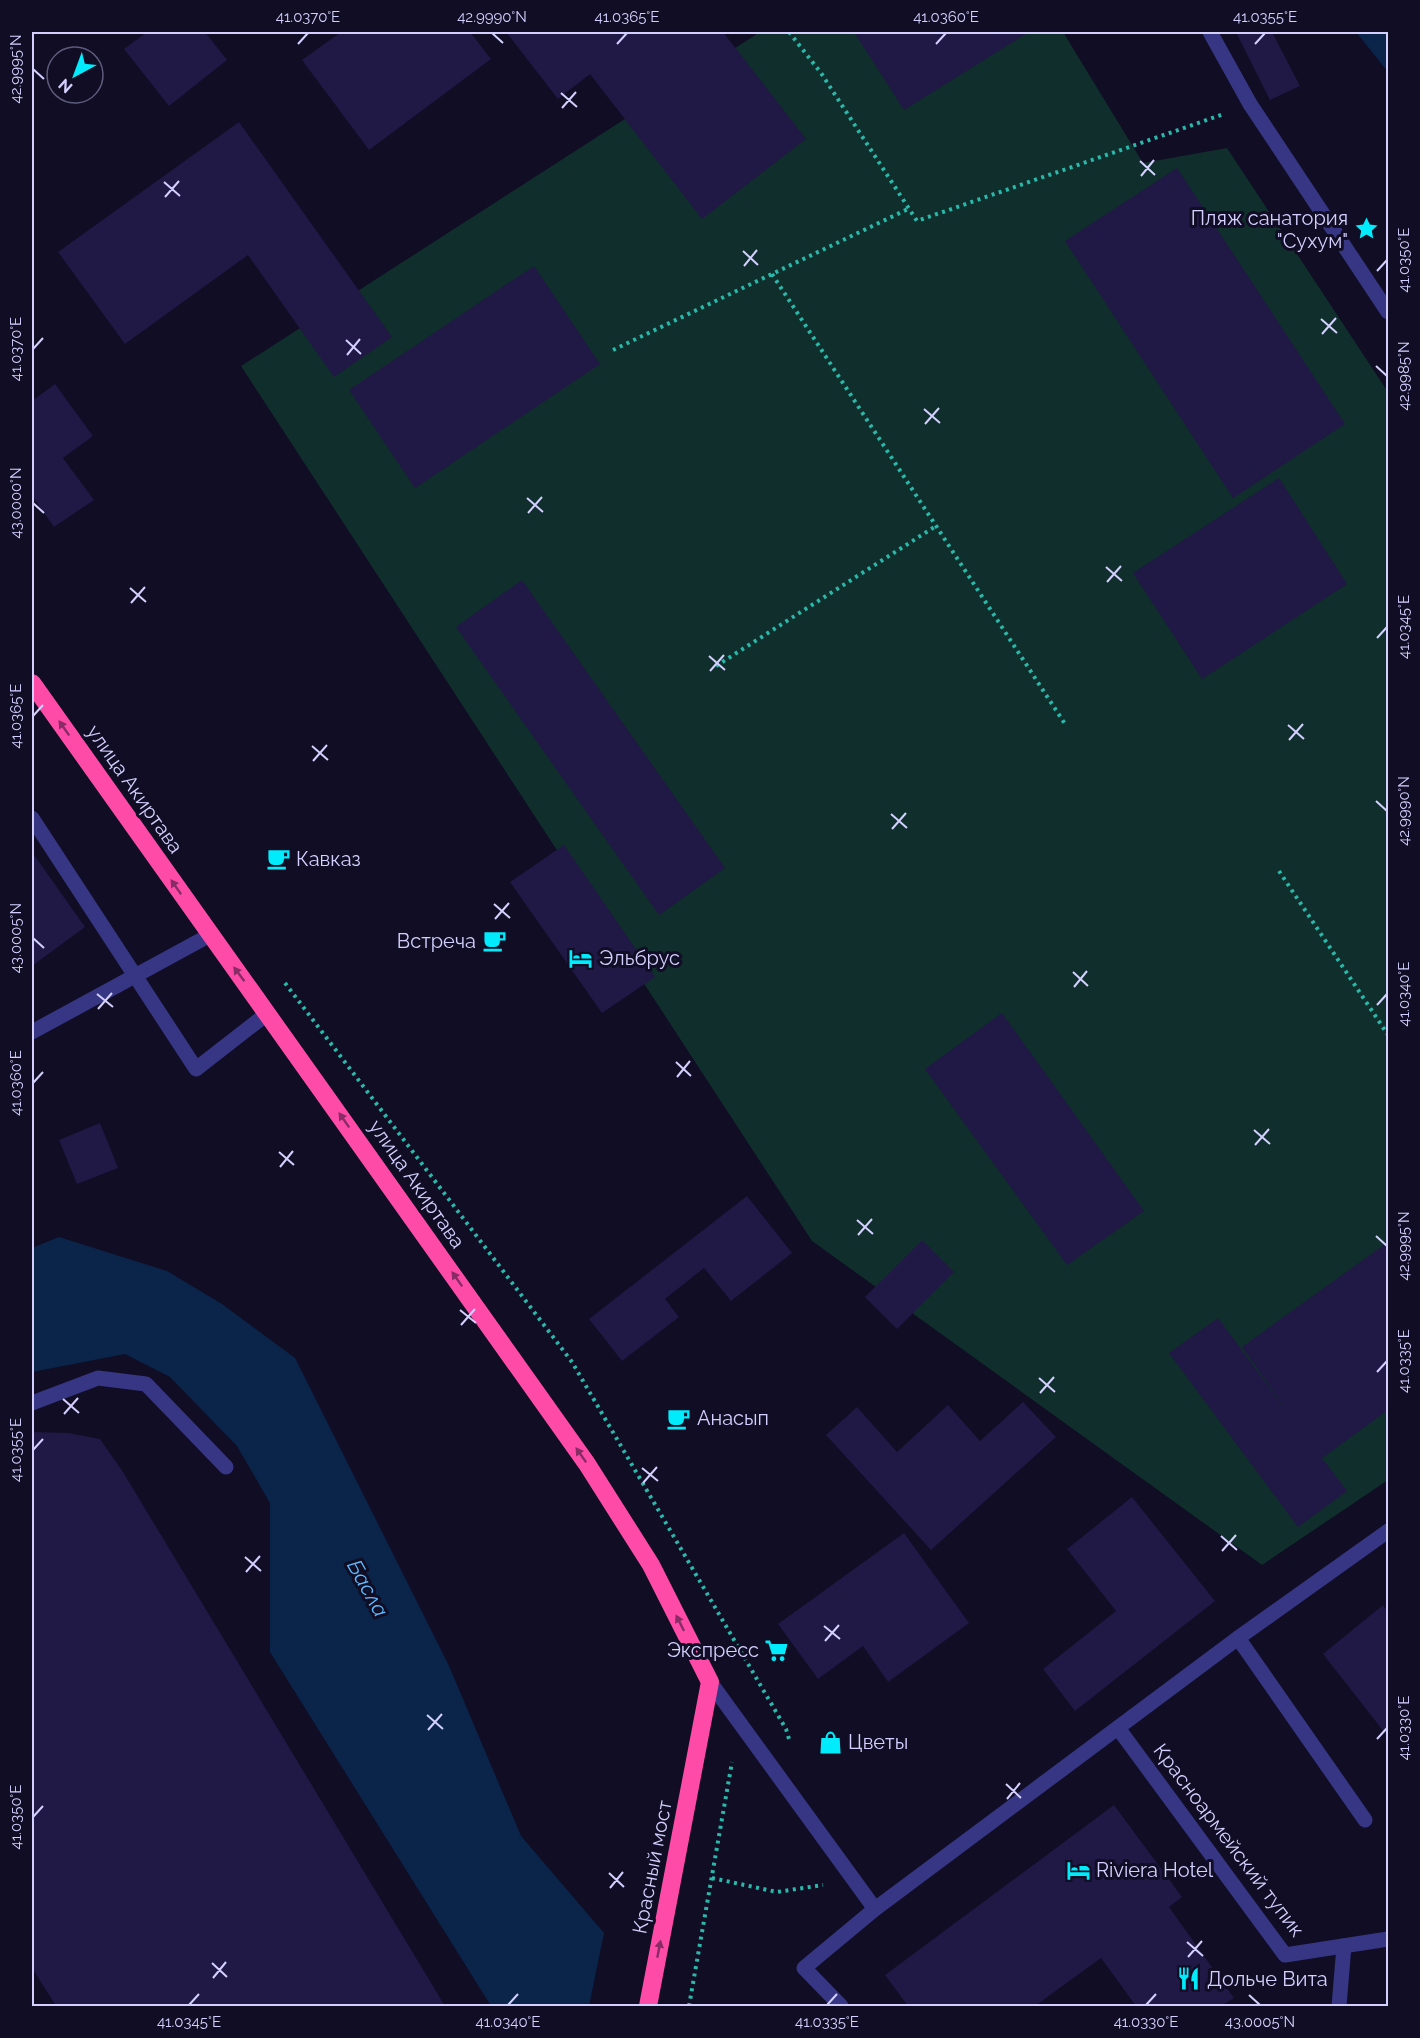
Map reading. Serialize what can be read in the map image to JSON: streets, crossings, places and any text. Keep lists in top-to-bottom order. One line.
{"streets":{"highway":["улица Акиртава","Красный мост"],"street":["Красноармейский тупик"]},"crossings":[["улица Акиртава","Красный мост"]],"one_way":["улица Акиртава","Красный мост"],"water":["Басла"],"places":{"place":["Пляж санатория \"Сухум\""],"cafe":["Кавказ","Встреча","Анасып"],"hotel":["Эльбрус","Riviera Hotel"],"supermarket":["Экспресс"],"shop":["Цветы"],"restaurant":["Дольче Вита"]},"north":"bottom left","coordinates":["41.0370°E","42.9990°N","41.0365°E","41.0360°E","41.0355°E","42.9995°N","41.0350°E","42.9985°N","43.0000°N","41.0345°E","43.0005°N","41.0340°E","41.0335°E","41.0330°E"]}
